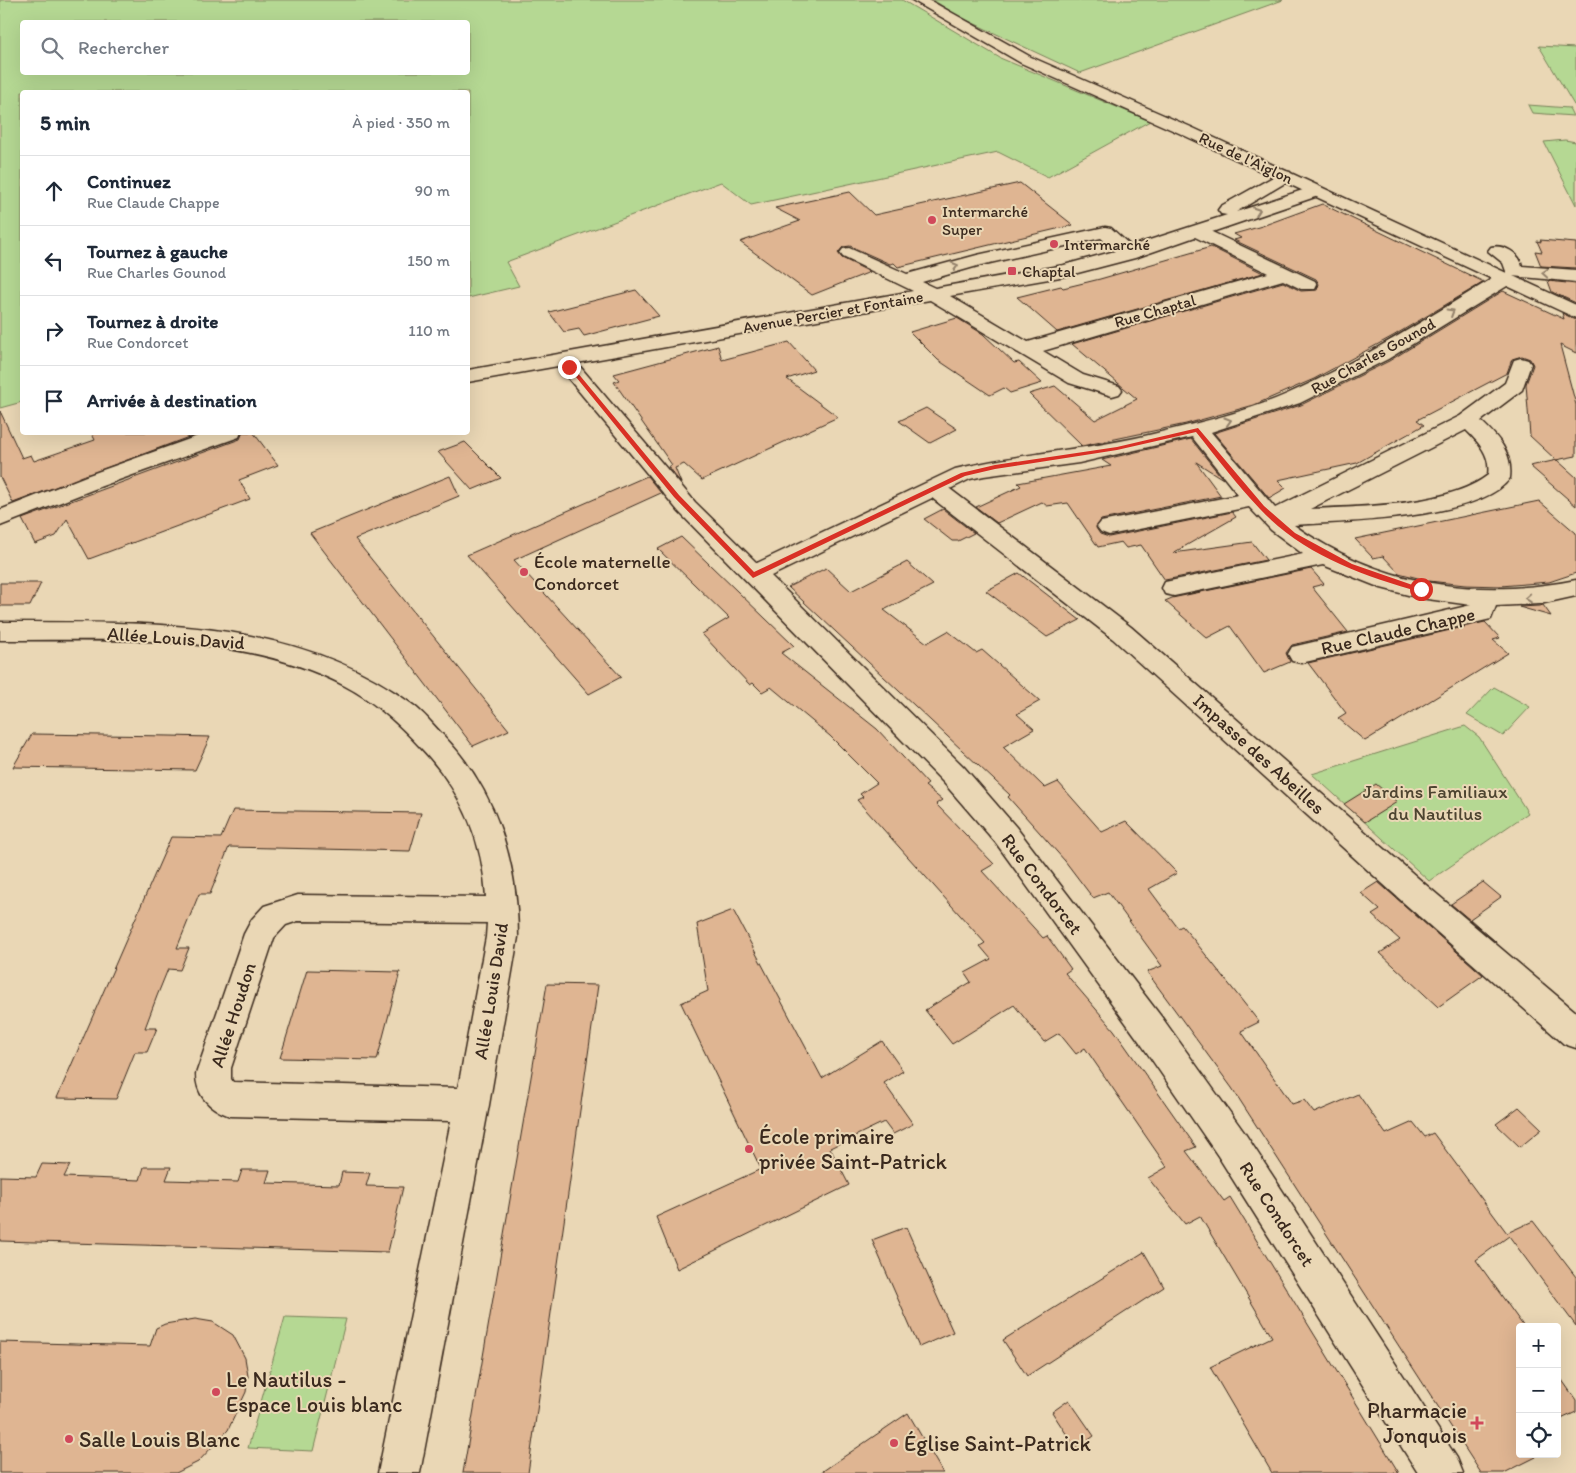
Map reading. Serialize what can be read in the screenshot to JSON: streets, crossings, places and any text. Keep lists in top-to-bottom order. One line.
{"streets":{"street":["Rue de l'Aiglon","Rue Chaptal","Avenue Percier et Fontaine","Rue Charles Gounod","Rue Claude Chappe","Allée Louis David","Impasse des Abeilles","Rue Condorcet","Allée Houdon"]},"crossings":[["Rue de l'Aiglon","Avenue Percier et Fontaine"],["Rue de l'Aiglon","Rue Charles Gounod"],["Avenue Percier et Fontaine","Rue Condorcet"],["Rue Charles Gounod","Rue Claude Chappe"],["Rue Charles Gounod","Impasse des Abeilles"],["Rue Charles Gounod","Rue Condorcet"],["Allée Louis David","Allée Houdon"]],"parks":["Jardins Familiaux du Nautilus"],"places":{"other":["Intermarché Super","Intermarché","École maternelle Condorcet","École primaire privée Saint-Patrick","Le Nautilus - Espace Louis blanc","Salle Louis Blanc","Église Saint-Patrick"],"transit":["Chaptal"],"health":["Pharmacie Jonquois"]},"page":{"search":"Rechercher","heading":["5 min","À pied · 350 m"],"list":[["Continuez","Rue Claude Chappe","90 m"],["Tournez à gauche","Rue Charles Gounod","150 m"],["Tournez à droite","Rue Condorcet","110 m"],"Arrivée à destination"],"map_buttons":["+","−"]}}
